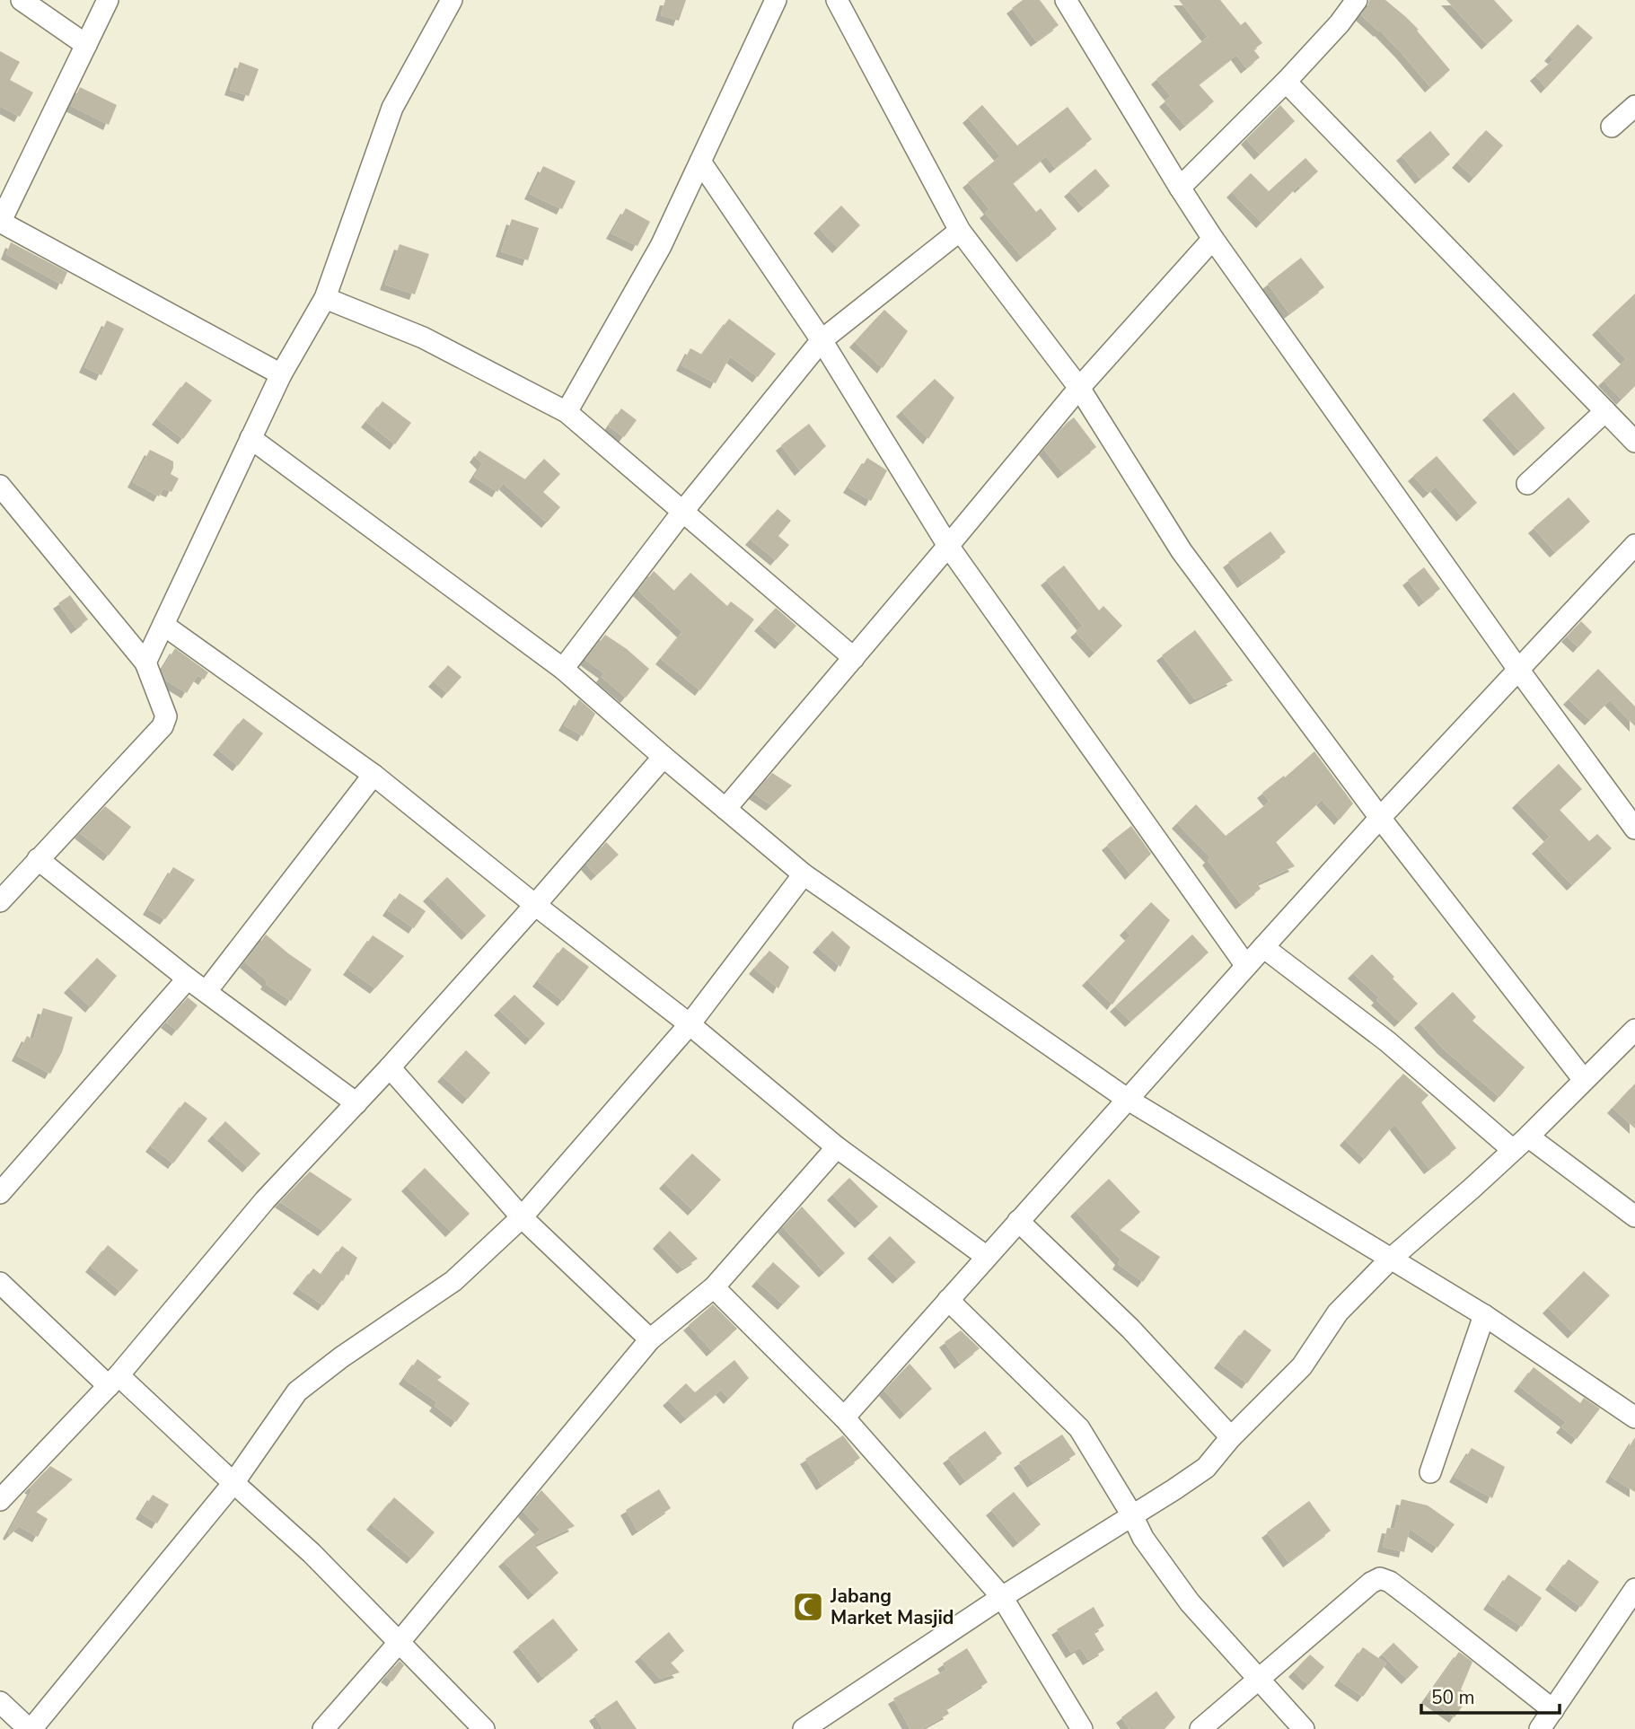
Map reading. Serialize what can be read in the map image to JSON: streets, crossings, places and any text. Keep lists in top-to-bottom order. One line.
{"places":{"mosque":["Jabang Market Masjid"]},"scale_bar":"50 m"}
